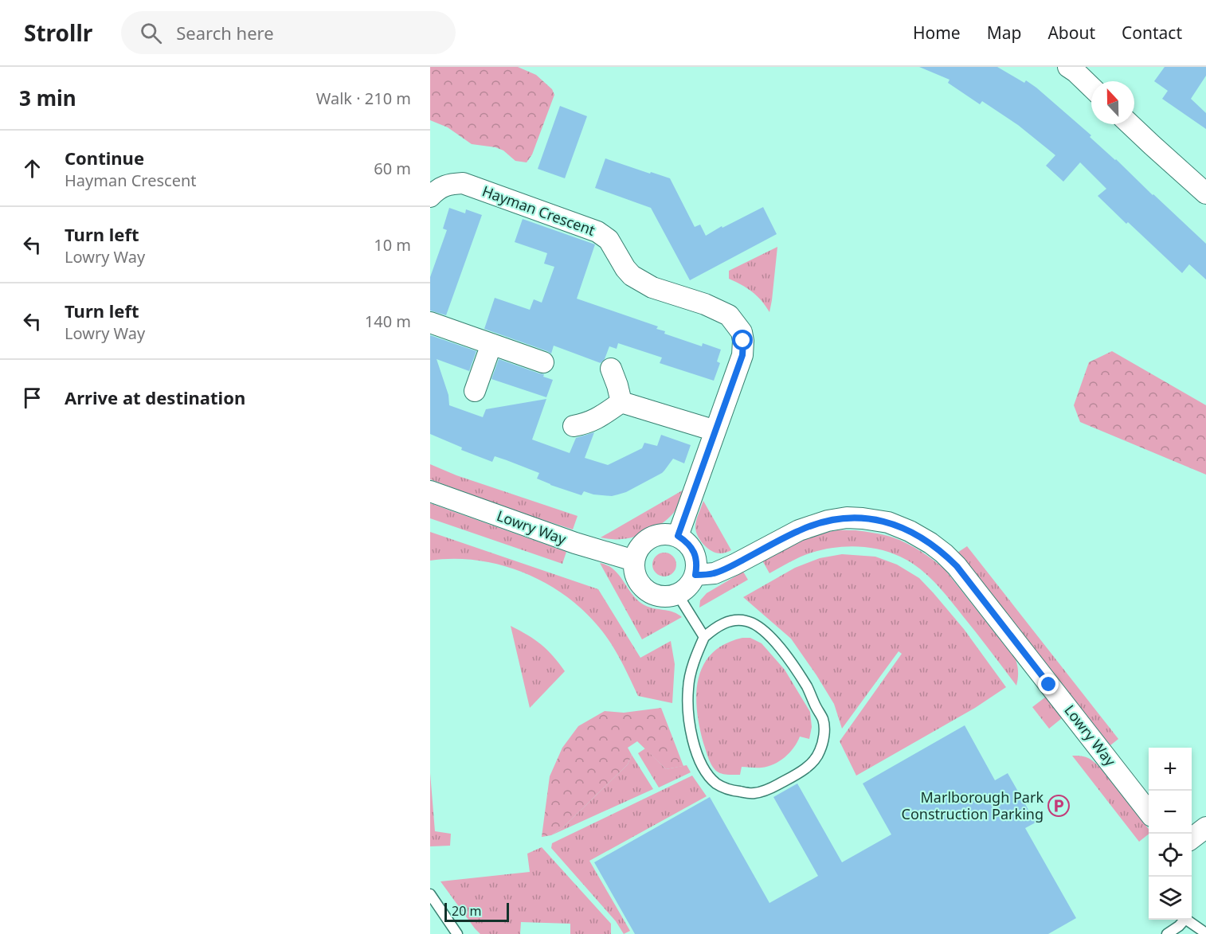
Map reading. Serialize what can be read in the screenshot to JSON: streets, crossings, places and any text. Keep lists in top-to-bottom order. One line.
{"streets":{"street":["Hayman Crescent","Lowry Way"]},"crossings":[["Hayman Crescent","Lowry Way"]],"places":{"parking":["Marlborough Park Construction Parking"]},"scale_bar":"20 m","north":"top","page":{"header":"Strollr","search":"Search here","nav":["Home","Map","About","Contact"],"heading":["3 min","Walk · 210 m"],"list":[["Continue","Hayman Crescent","60 m"],["Turn left","Lowry Way","10 m"],["Turn left","Lowry Way","140 m"],"Arrive at destination"],"map_buttons":["+","−"],"scale":"20 m"}}
